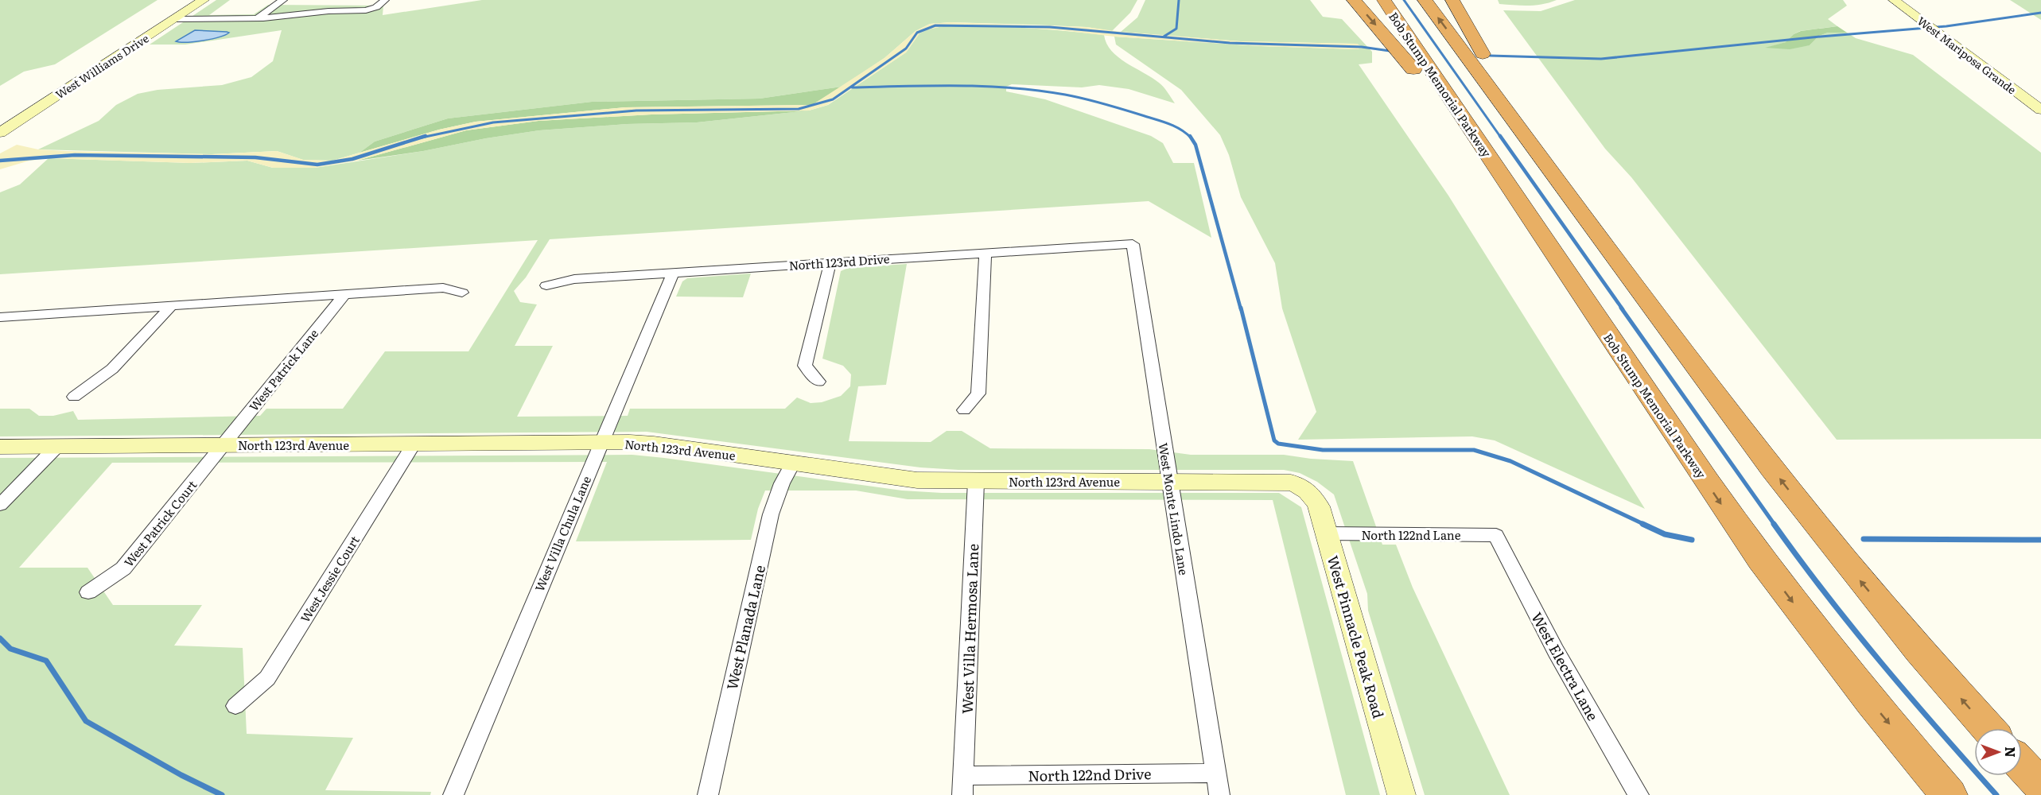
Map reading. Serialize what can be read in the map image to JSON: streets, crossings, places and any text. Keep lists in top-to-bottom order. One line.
{"streets":{"highway":["Bob Stump Memorial Parkway"],"street":["West Mariposa Grande","West Williams Drive","North 123rd Drive","West Patrick Lane","North 123rd Avenue","West Monte Lindo Lane","West Patrick Court","West Villa Chula Lane","North 122nd Lane","West Jessie Court","West Planada Lane","West Villa Hermosa Lane","West Pinnacle Peak Road","West Electra Lane","North 122nd Drive"]},"crossings":[["North 123rd Drive","West Monte Lindo Lane"],["North 123rd Drive","West Villa Chula Lane"],["West Patrick Lane","North 123rd Avenue"],["West Patrick Lane","West Patrick Court"],["North 123rd Avenue","West Monte Lindo Lane"],["North 123rd Avenue","West Patrick Court"],["North 123rd Avenue","West Villa Chula Lane"],["North 123rd Avenue","West Jessie Court"],["North 123rd Avenue","West Planada Lane"],["North 123rd Avenue","West Villa Hermosa Lane"],["North 123rd Avenue","West Pinnacle Peak Road"],["West Monte Lindo Lane","North 122nd Drive"],["North 122nd Lane","West Pinnacle Peak Road"],["North 122nd Lane","West Electra Lane"],["West Villa Hermosa Lane","North 122nd Drive"]],"north":"right"}
